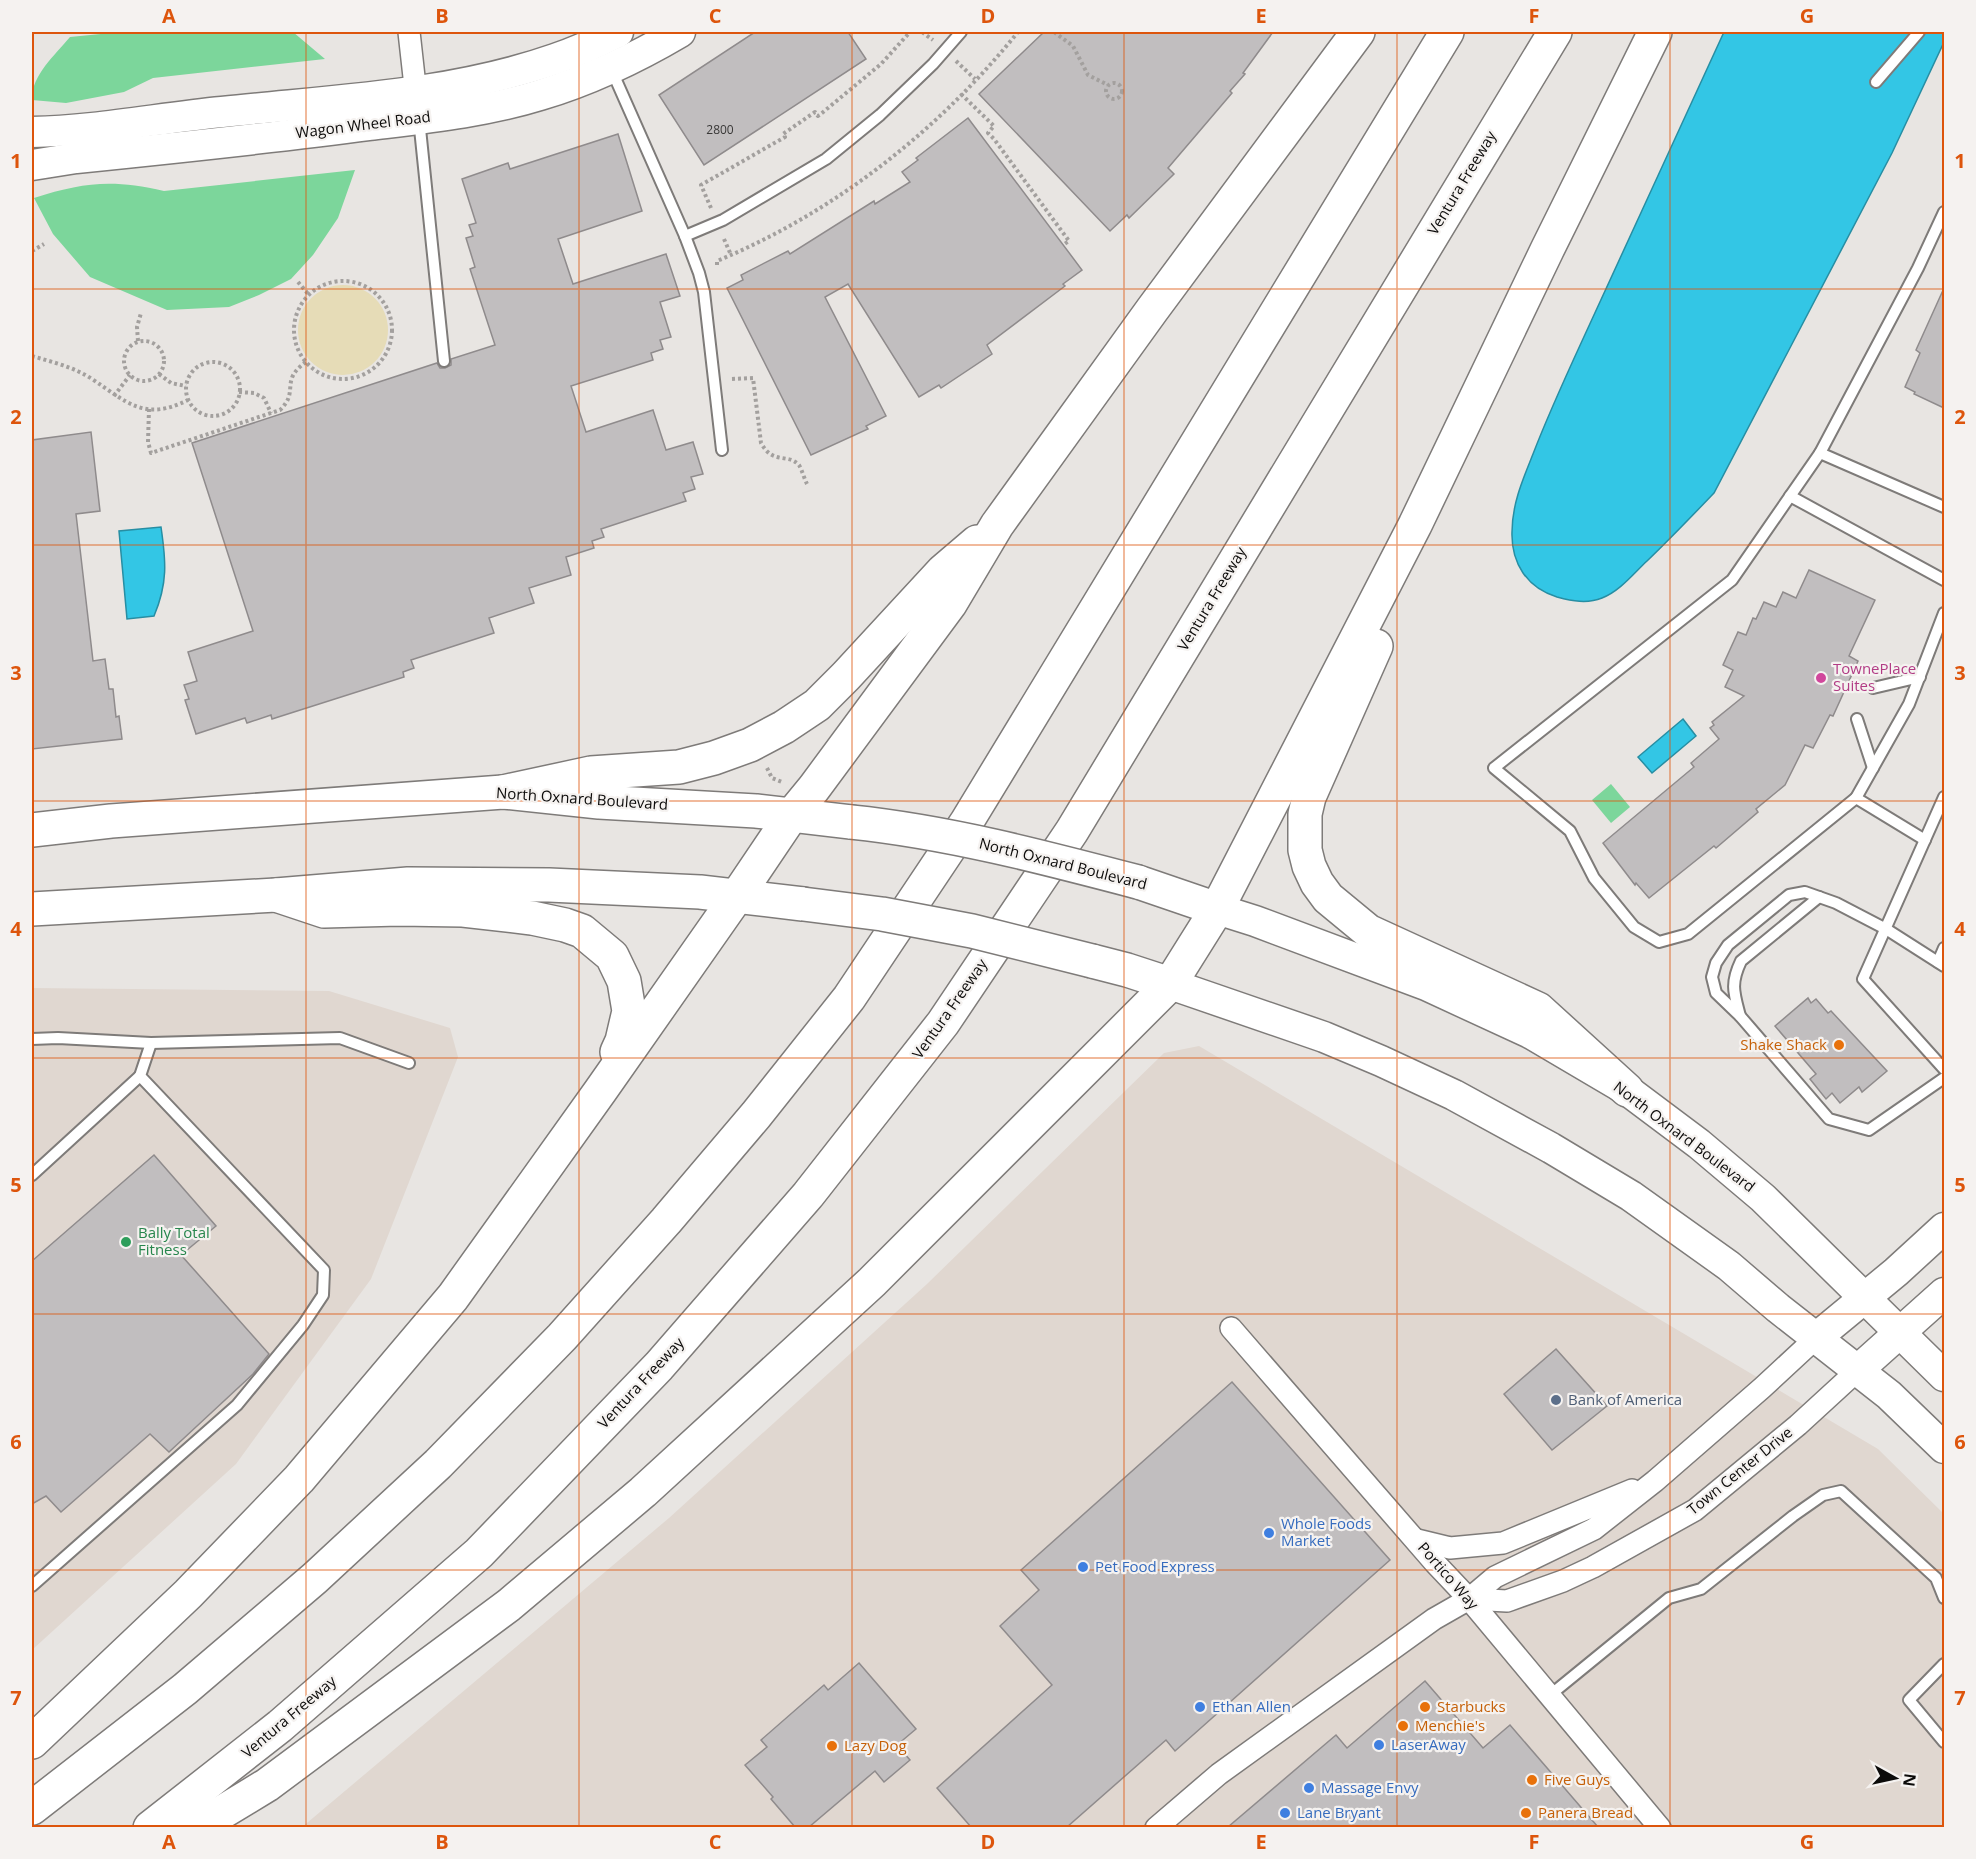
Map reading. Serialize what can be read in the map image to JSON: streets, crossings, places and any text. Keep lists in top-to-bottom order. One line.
{"streets":{"main road":["Wagon Wheel Road","Ventura Freeway","North Oxnard Boulevard","Town Center Drive"],"street":["Portico Way"]},"crossings":[["North Oxnard Boulevard","Town Center Drive"],["Town Center Drive","Portico Way"]],"places":["TownePlace Suites","Shake Shack","Bally Total Fitness","Bank of America","Whole Foods Market","Pet Food Express","Ethan Allen","Starbucks","Menchie's","LaserAway","Lazy Dog","Five Guys","Massage Envy","Lane Bryant","Panera Bread"],"house_numbers":["2800"],"north":"right","grid":{"columns":["A","B","C","D","E","F","G"],"rows":["1","2","3","4","5","6","7"]}}
